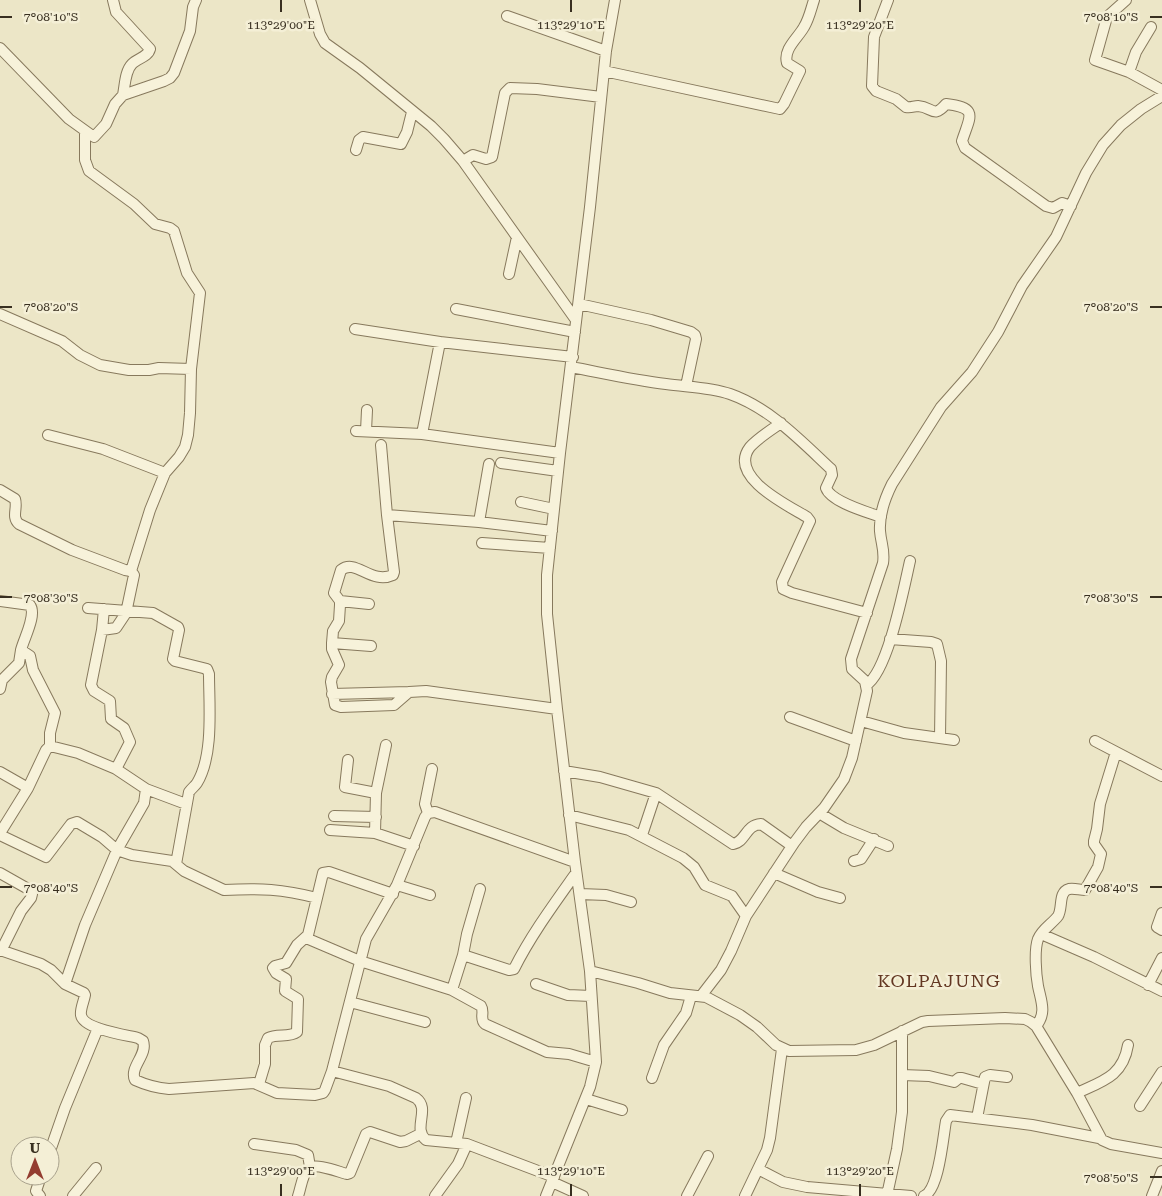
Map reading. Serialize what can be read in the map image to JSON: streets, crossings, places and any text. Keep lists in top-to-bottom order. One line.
{"districts":["KOLPAJUNG"],"north":"top","coordinates":["7°08'10\"S","113°29'00\"E","113°29'10\"E","113°29'20\"E","7°08'20\"S","7°08'30\"S","7°08'40\"S","7°08'50\"S"]}
